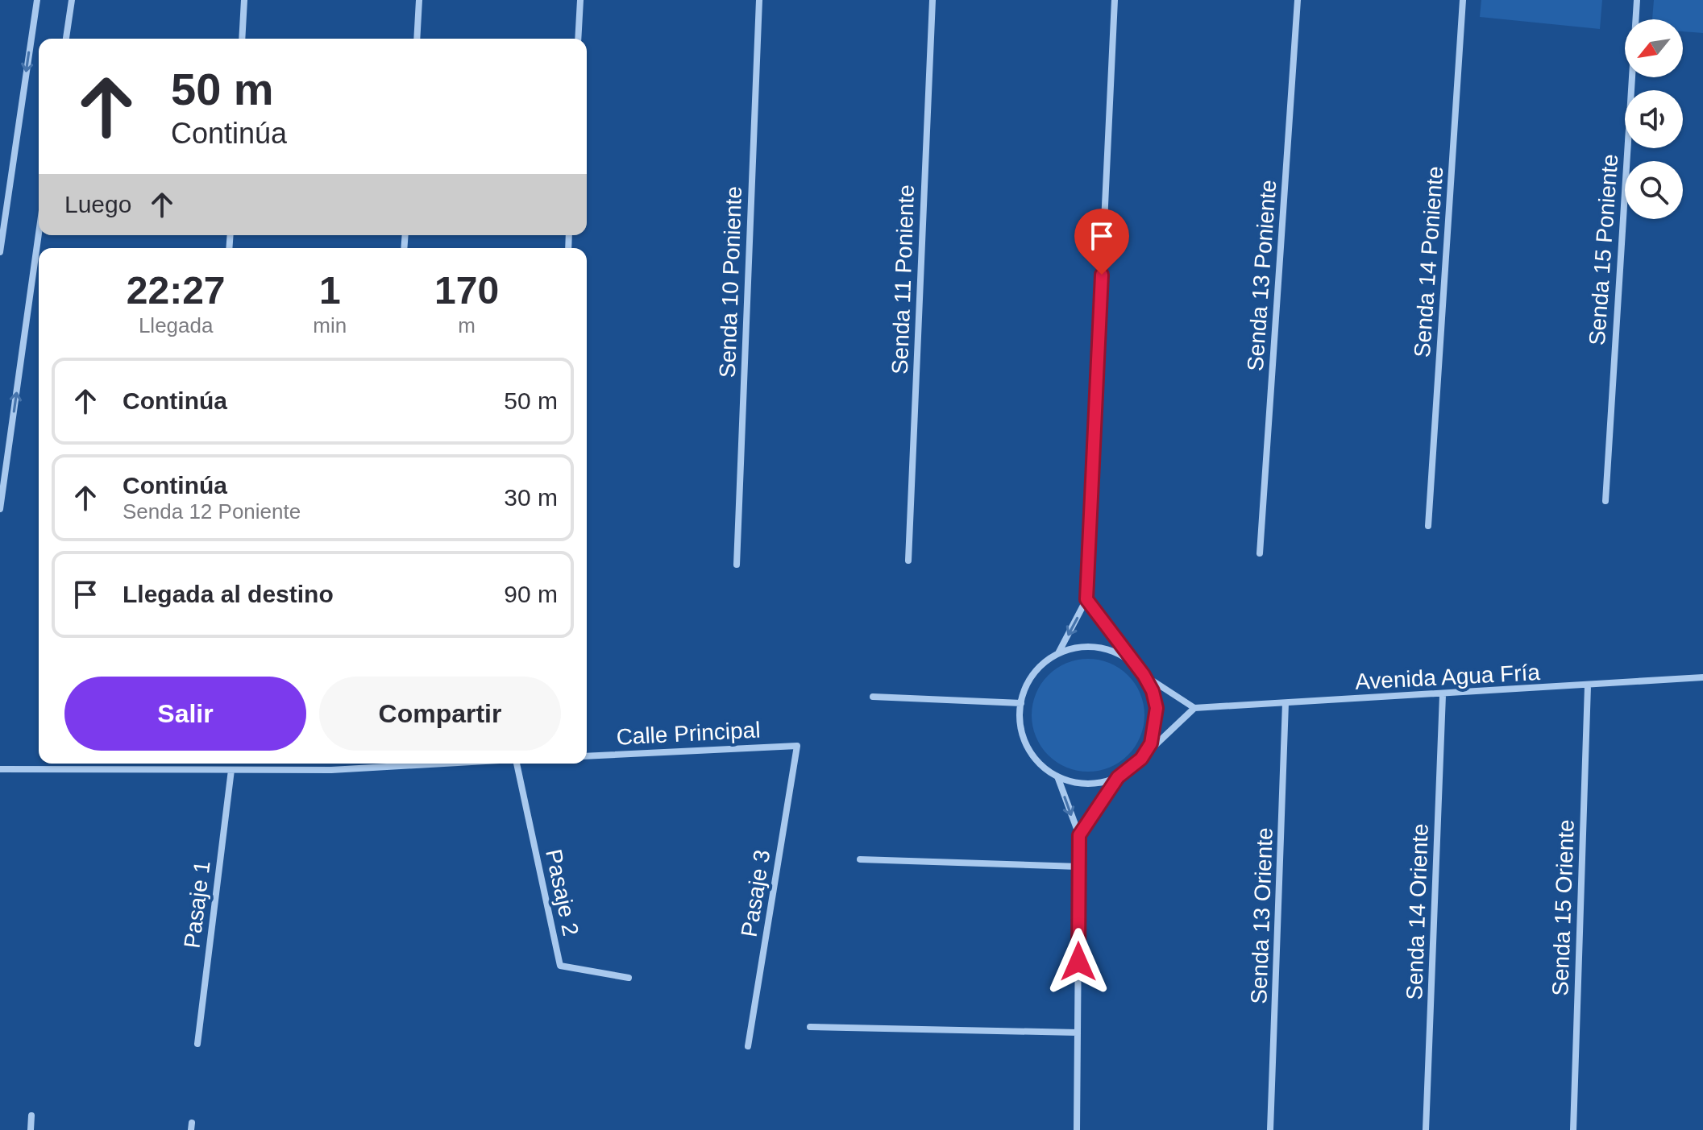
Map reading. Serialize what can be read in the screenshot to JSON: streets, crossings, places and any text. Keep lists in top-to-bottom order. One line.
{"streets":{"street":["Senda 15 Poniente","Senda 14 Poniente","Senda 13 Poniente","Senda 11 Poniente","Senda 10 Poniente","Avenida Agua Fría","Calle Principal","Pasaje 2","Pasaje 3","Pasaje 1","Senda 15 Oriente","Senda 14 Oriente","Senda 13 Oriente"]},"crossings":[["Avenida Agua Fría","Senda 15 Oriente"],["Avenida Agua Fría","Senda 14 Oriente"],["Avenida Agua Fría","Senda 13 Oriente"],["Calle Principal","Pasaje 3"]],"north":"bottom left","page":{"turn":["50 m","Continúa"],"then":"Luego","eta":["22:27","Llegada","1","min","170","m"],"list":[{"name":"Continúa","value":"50 m"},{"name":"Continúa","note":"Senda 12 Poniente","value":"30 m"},{"name":"Llegada al destino","value":"90 m"}],"buttons":["Salir","Compartir"]}}
